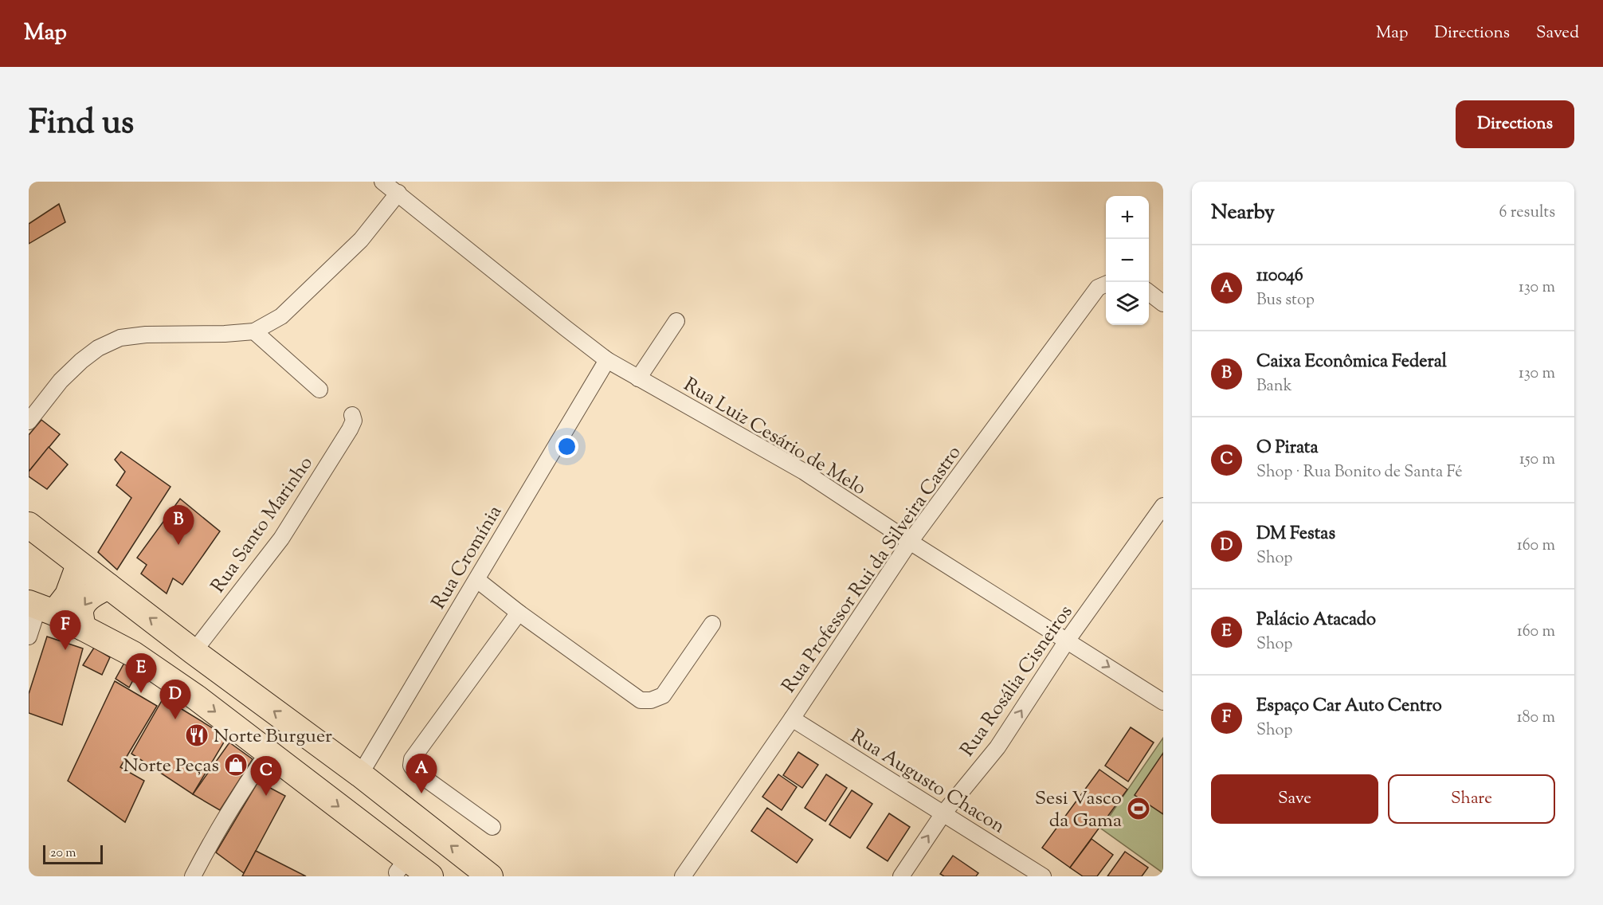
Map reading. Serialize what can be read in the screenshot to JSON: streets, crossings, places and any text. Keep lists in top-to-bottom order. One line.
{"streets":{"street":["Rua Luiz Cesário de Melo","Rua Santo Marinho","Rua Cromínia","Rua Professor Rui da Silveira Castro","Rua Rosália Cisneiros","Rua Augusto Chacon"]},"crossings":[["Rua Luiz Cesário de Melo","Rua Cromínia"],["Rua Luiz Cesário de Melo","Rua Professor Rui da Silveira Castro"],["Rua Luiz Cesário de Melo","Rua Rosália Cisneiros"],["Rua Professor Rui da Silveira Castro","Rua Augusto Chacon"],["Rua Rosália Cisneiros","Rua Augusto Chacon"]],"one_way":["Rua Rosália Cisneiros"],"places":{"restaurant":["Norte Burguer"],"shop":["Norte Peças"],"sports":["Sesi Vasco da Gama"]},"scale_bar":"20 m","page":{"header":"Map","nav":["Map","Directions","Saved"],"title":"Find us","buttons":["Directions",["Save","Share"]],"heading":["Nearby","6 results"],"map_buttons":["+","−"],"list":[{"mark":"A","name":"110046","note":"Bus stop","value":"130 m"},{"mark":"B","name":"Caixa Econômica Federal","note":"Bank","value":"130 m"},{"mark":"C","name":"O Pirata","note":"Shop · Rua Bonito de Santa Fé","value":"150 m"},{"mark":"D","name":"DM Festas","note":"Shop","value":"160 m"},{"mark":"E","name":"Palácio Atacado","note":"Shop","value":"160 m"},{"mark":"F","name":"Espaço Car Auto Centro","note":"Shop","value":"180 m"}],"pins":["B","F","E","D","A","C"],"scale":"20 m"}}
